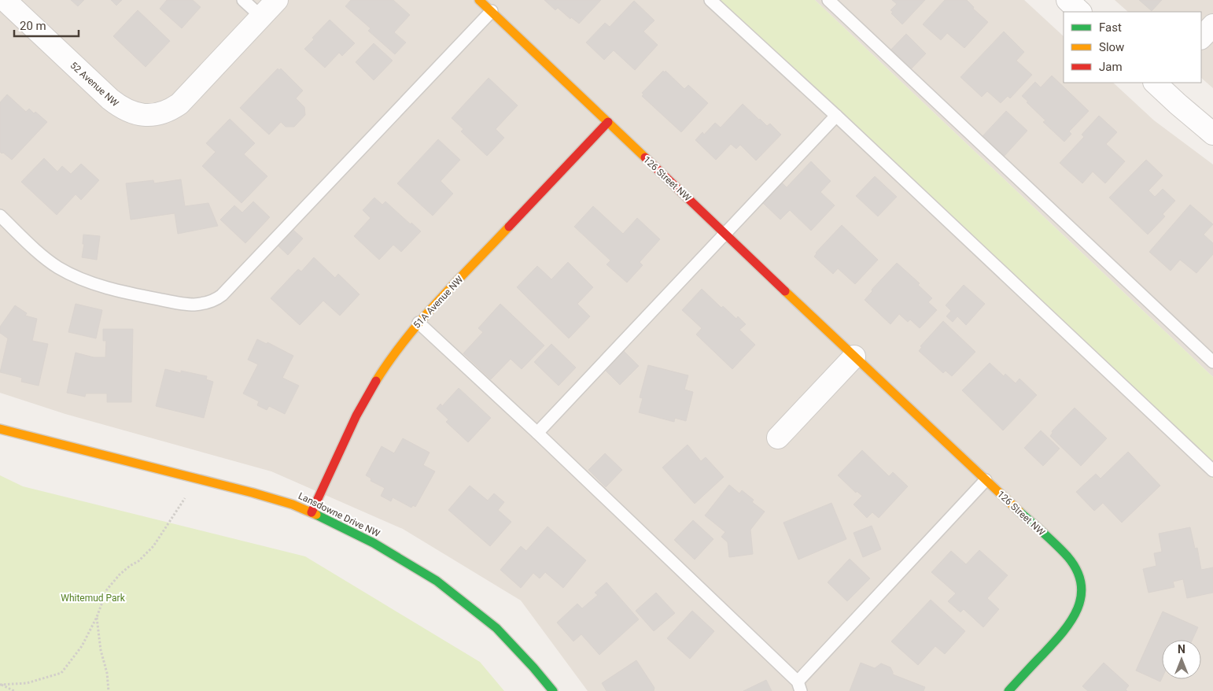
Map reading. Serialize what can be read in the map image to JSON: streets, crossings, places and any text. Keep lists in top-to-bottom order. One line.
{"streets":{"street":["52 Avenue NW","126 Street NW","51A Avenue NW","Lansdowne Drive NW"]},"crossings":[["126 Street NW","51A Avenue NW"],["51A Avenue NW","Lansdowne Drive NW"]],"parks":["Whitemud Park"],"legend":["Fast","Slow","Jam"],"scale_bar":"20 m","north":"top"}
